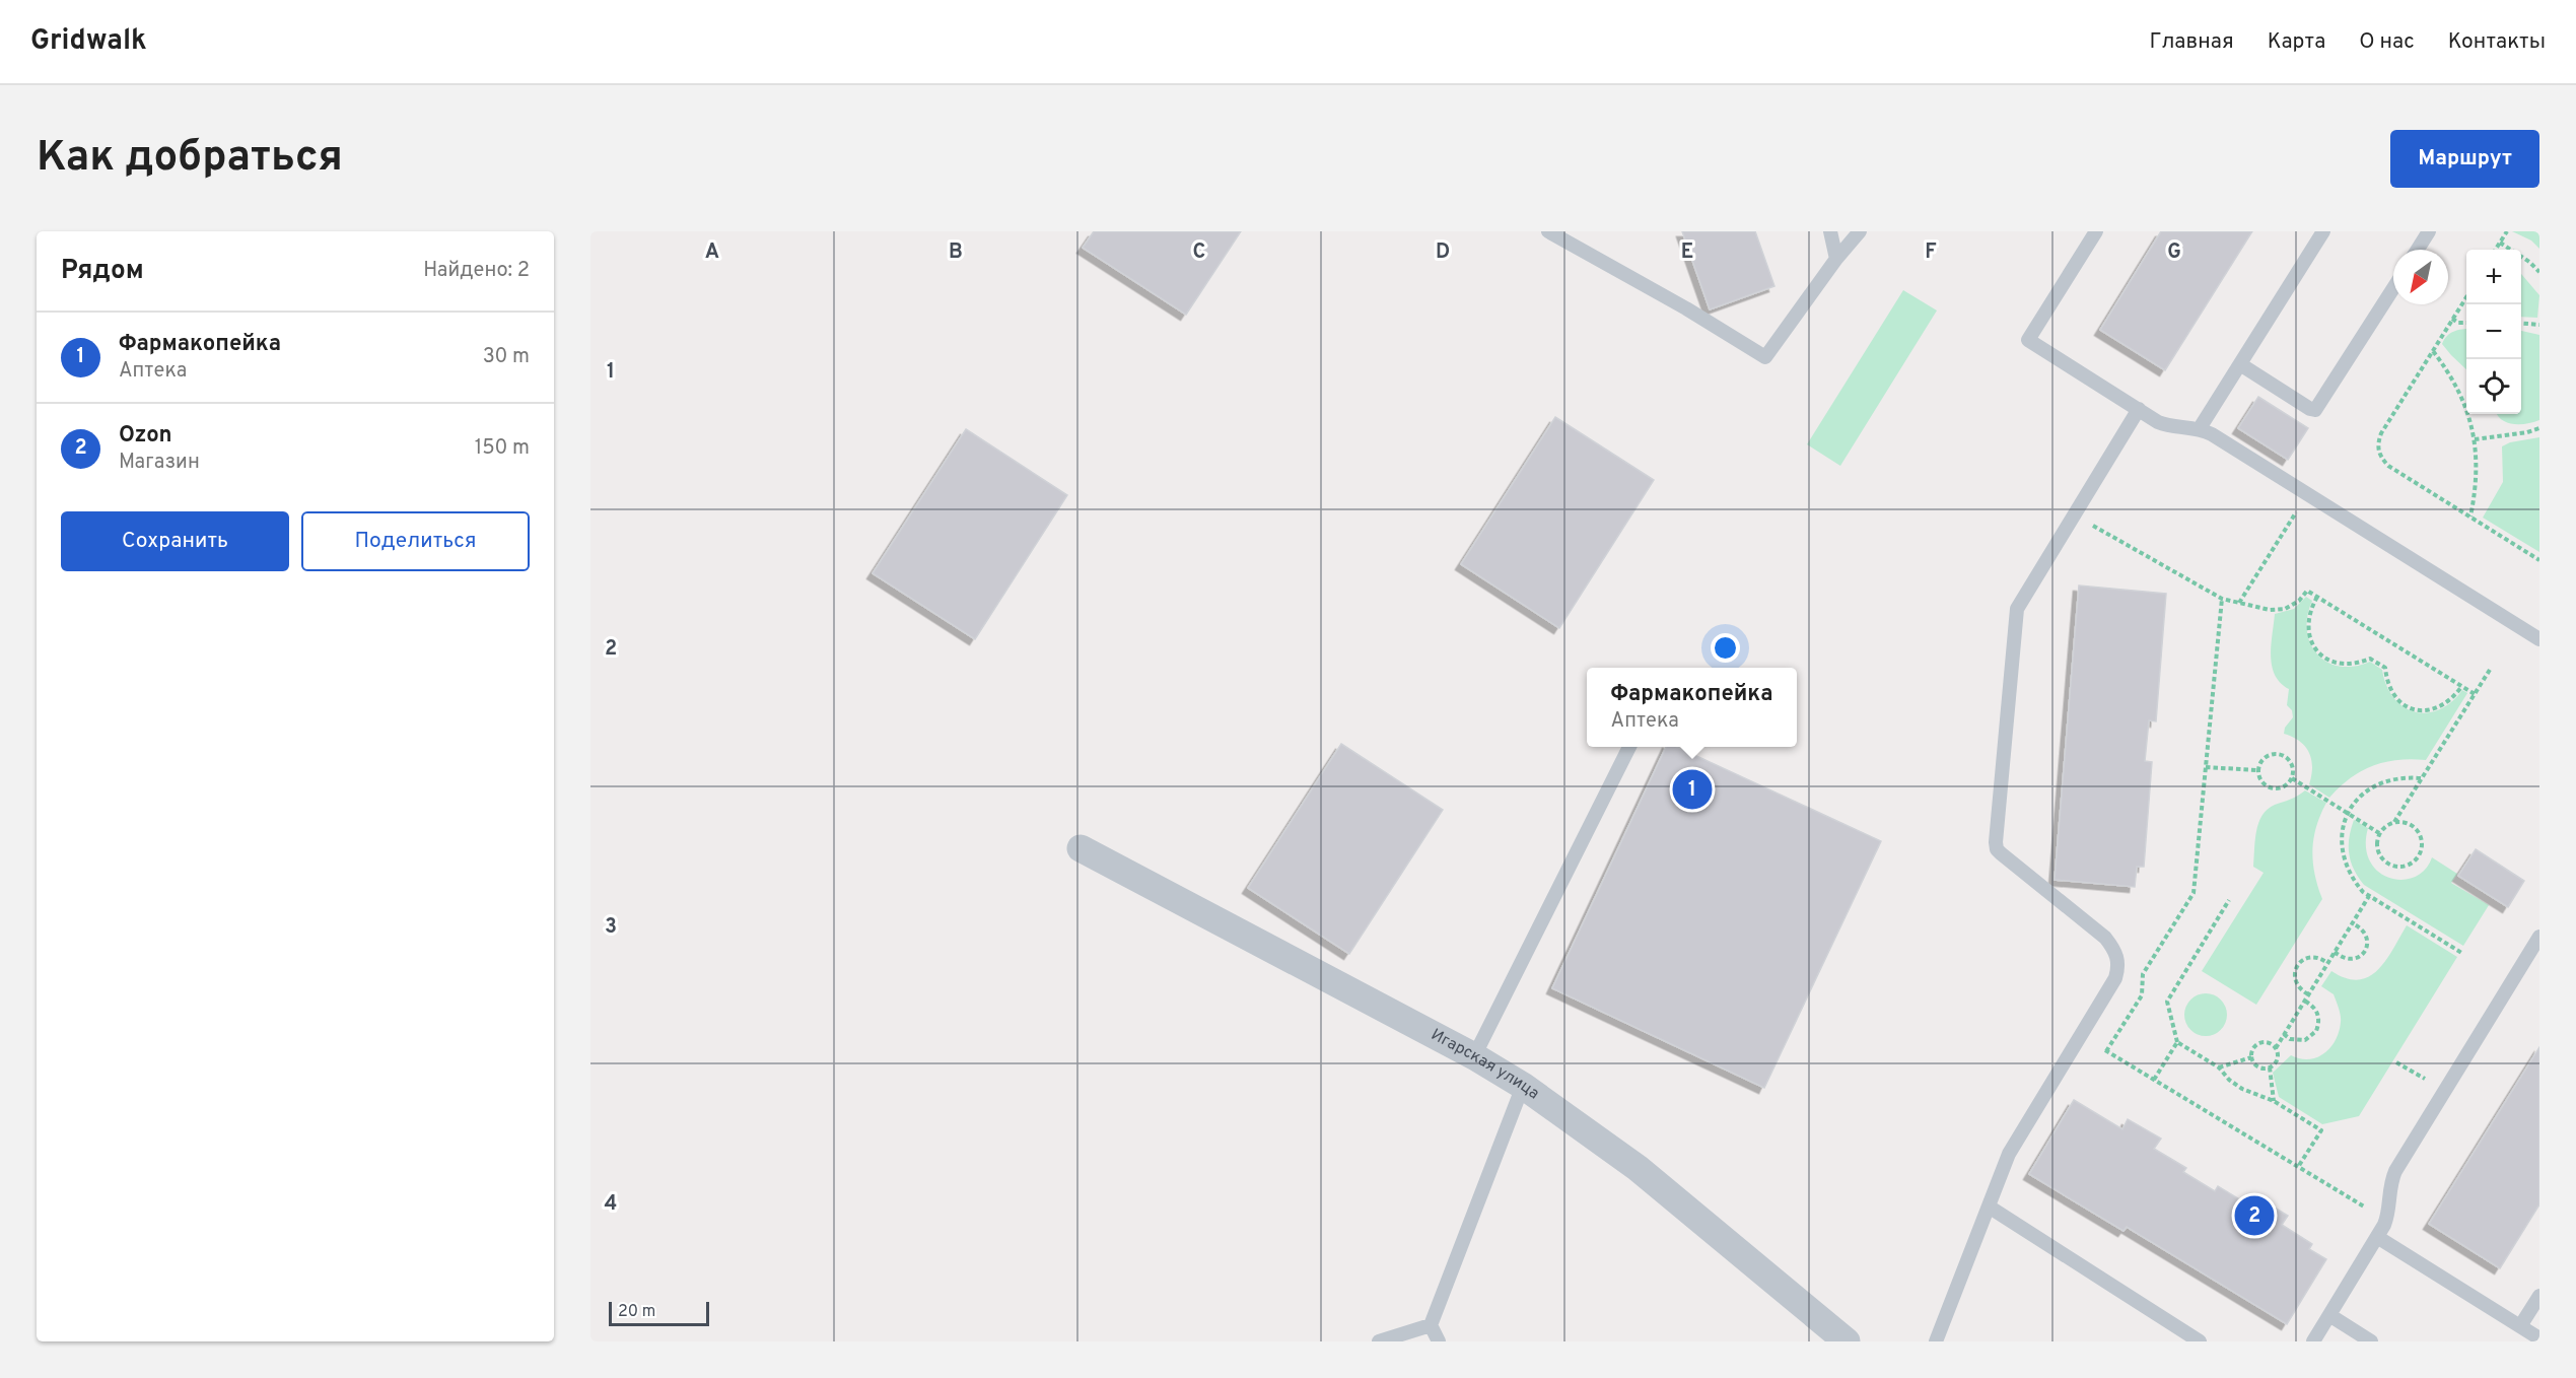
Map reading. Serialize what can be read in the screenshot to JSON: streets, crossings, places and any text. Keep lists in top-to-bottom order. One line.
{"streets":{"street":["Игарская улица"]},"scale_bar":"20 m","north":"bottom left","page":{"header":"Gridwalk","nav":["Главная","Карта","О нас","Контакты"],"buttons":["Маршрут",["Сохранить","Поделиться"]],"title":"Как добраться","heading":["Рядом","Найдено: 2"],"map_buttons":["+","−"],"list":[{"mark":"1","name":"Фармакопейка","note":"Аптека","value":"30 m"},{"mark":"2","name":"Ozon","note":"Магазин","value":"150 m"}],"popup":["Фармакопейка","Аптека"],"pins":["1","2"],"scale":"20 m"},"grid":{"columns":["A","B","C","D","E","F","G"],"rows":["1","2","3","4"]}}
